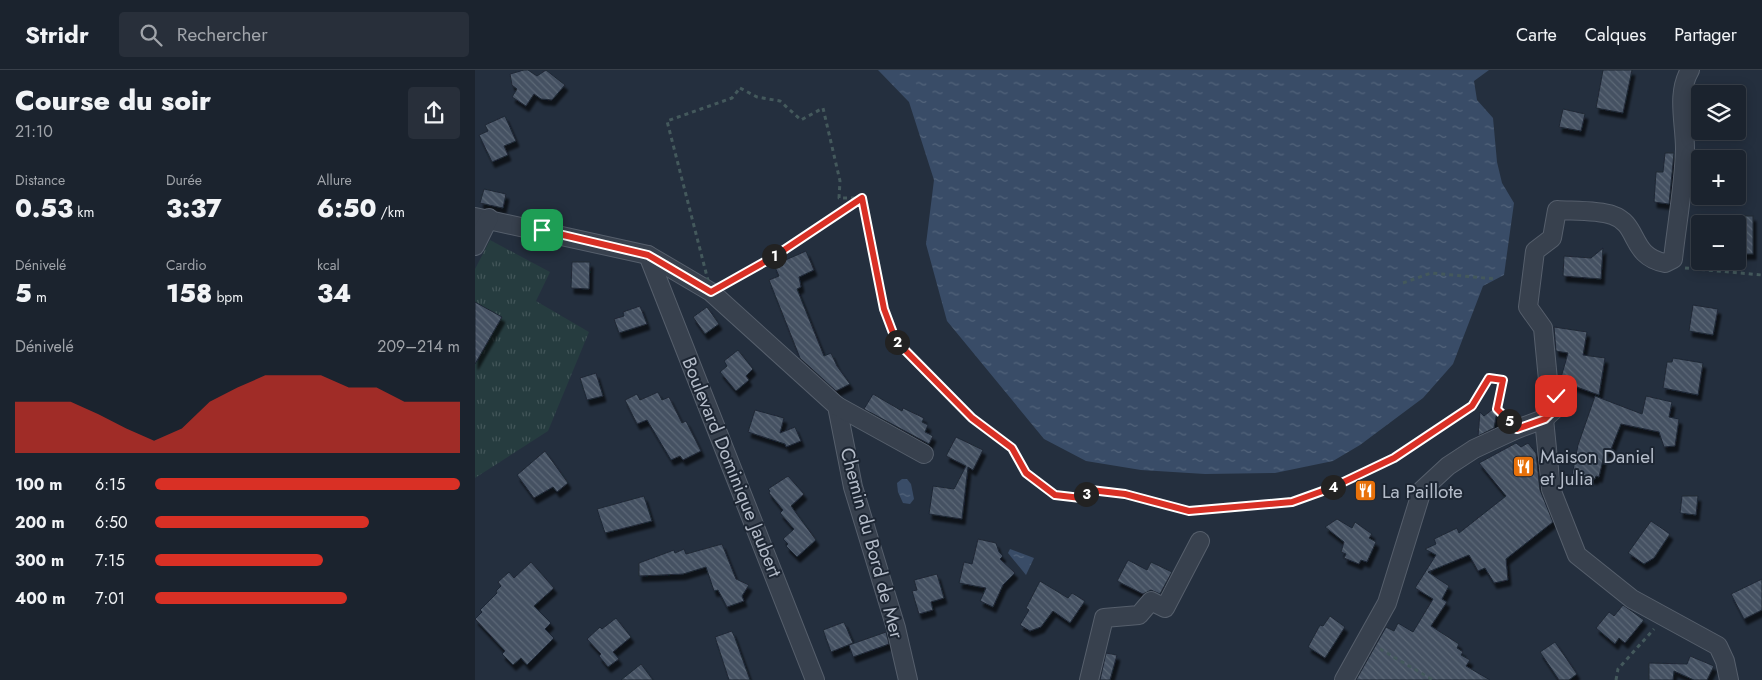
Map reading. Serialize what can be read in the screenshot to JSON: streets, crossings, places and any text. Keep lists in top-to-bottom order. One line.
{"streets":{"street":["Boulevard Dominique Jaubert","Chemin du Bord de Mer"]},"crossings":[["Boulevard Dominique Jaubert","Chemin du Bord de Mer"]],"places":{"restaurant":["Maison Daniel et Julia","La Paillote"]},"page":{"header":"Stridr","search":"Rechercher","nav":["Carte","Calques","Partager"],"heading":["Course du soir","21:10"],"map_buttons":["+","−"],"stats":[["Distance","0.53 km"],["Durée","3:37"],["Allure","6:50 /km"],["Dénivelé","5 m"],["Cardio","158 bpm"],["kcal","34"]],"pins":["1","2","5","4","3"],"chart":["Dénivelé","209–214 m"],"list":[{"name":"100 m","note":"6:15"},{"name":"200 m","note":"6:50"},{"name":"300 m","note":"7:15"},{"name":"400 m","note":"7:01"}]}}
